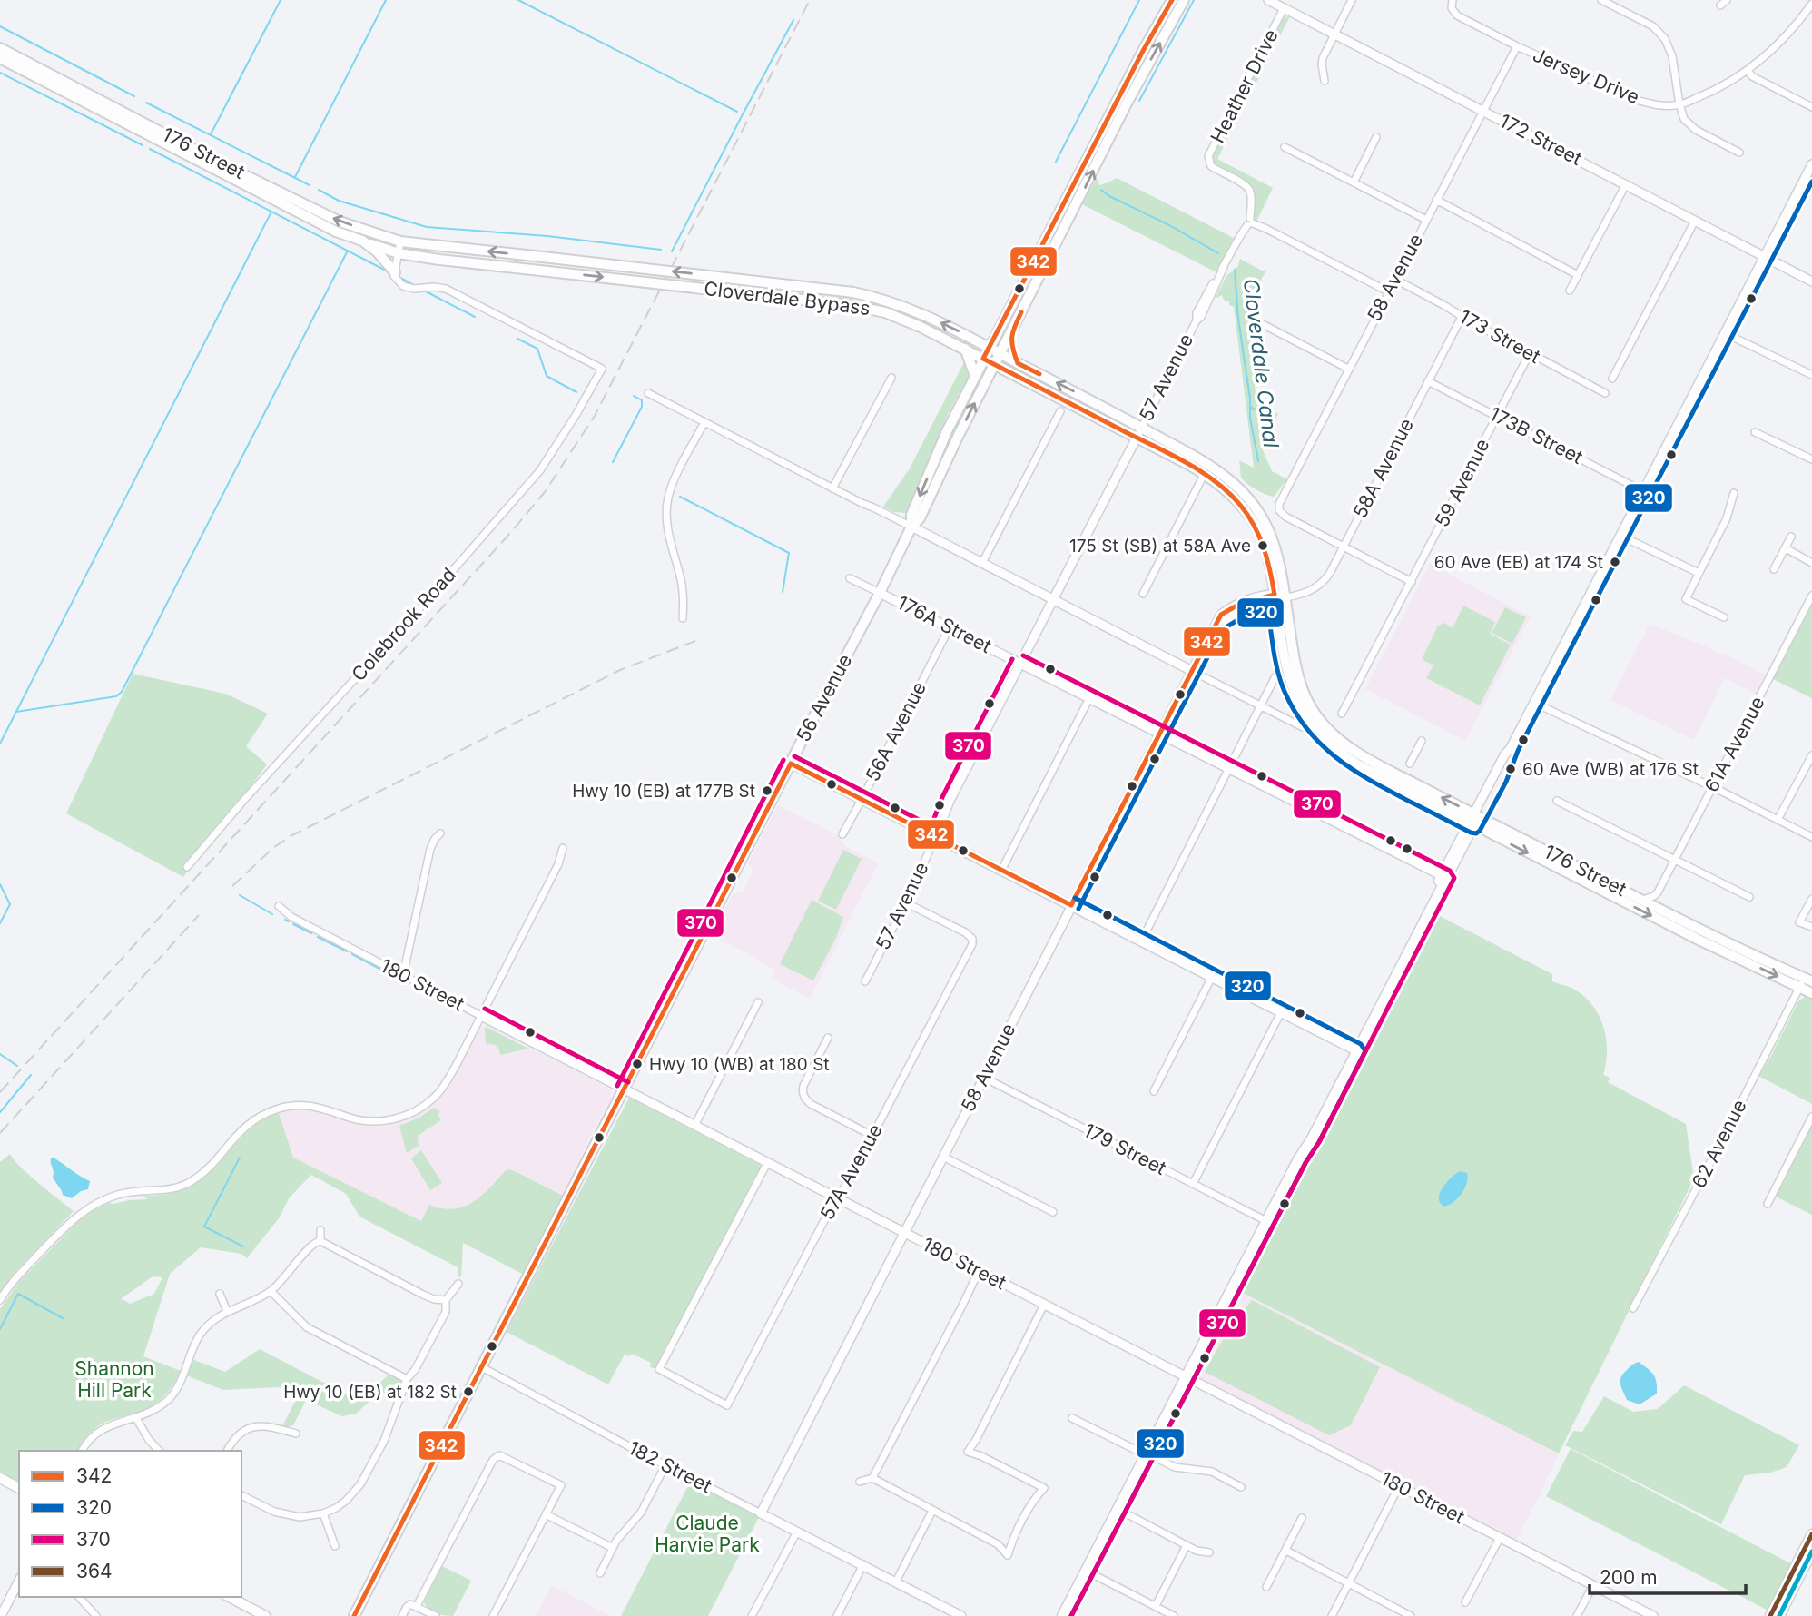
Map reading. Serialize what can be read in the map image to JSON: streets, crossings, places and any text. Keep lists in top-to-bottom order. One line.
{"streets":{"highway":["176 Street","Cloverdale Bypass","56 Avenue"],"street":["Jersey Drive","Heather Drive","172 Street","58 Avenue","173 Street","57 Avenue","173B Street","58A Avenue","59 Avenue","Colebrook Road","176A Street","56A Avenue","61A Avenue","180 Street","62 Avenue","179 Street","57A Avenue","182 Street"]},"crossings":[["Jersey Drive","58 Avenue"],["Heather Drive","172 Street"],["Heather Drive","57 Avenue"],["172 Street","58 Avenue"],["176 Street","Cloverdale Bypass"],["176 Street","62 Avenue"],["58 Avenue","Cloverdale Bypass"],["58 Avenue","173 Street"],["58 Avenue","58A Avenue"],["58 Avenue","176A Street"],["58 Avenue","180 Street"],["58 Avenue","179 Street"],["58 Avenue","182 Street"],["Cloverdale Bypass","57 Avenue"],["Cloverdale Bypass","58A Avenue"],["Cloverdale Bypass","56 Avenue"],["173 Street","58A Avenue"],["173 Street","59 Avenue"],["57 Avenue","176A Street"],["57 Avenue","57A Avenue"],["173B Street","58A Avenue"],["173B Street","59 Avenue"],["176A Street","56 Avenue"],["176A Street","56A Avenue"],["56 Avenue","180 Street"],["56 Avenue","182 Street"],["180 Street","57A Avenue"]],"water":["Cloverdale Canal"],"parks":["Shannon Hill Park","Claude Harvie Park"],"places":["175 St (SB) at 58A Ave","60 Ave (EB) at 174 St","60 Ave (WB) at 176 St","Hwy 10 (EB) at 177B St","Hwy 10 (WB) at 180 St","Hwy 10 (EB) at 182 St"],"lines":["transit line 342","transit line 320","transit line 370","transit line 364"],"legend":["342","320","370","364"],"scale_bar":"200 m"}
